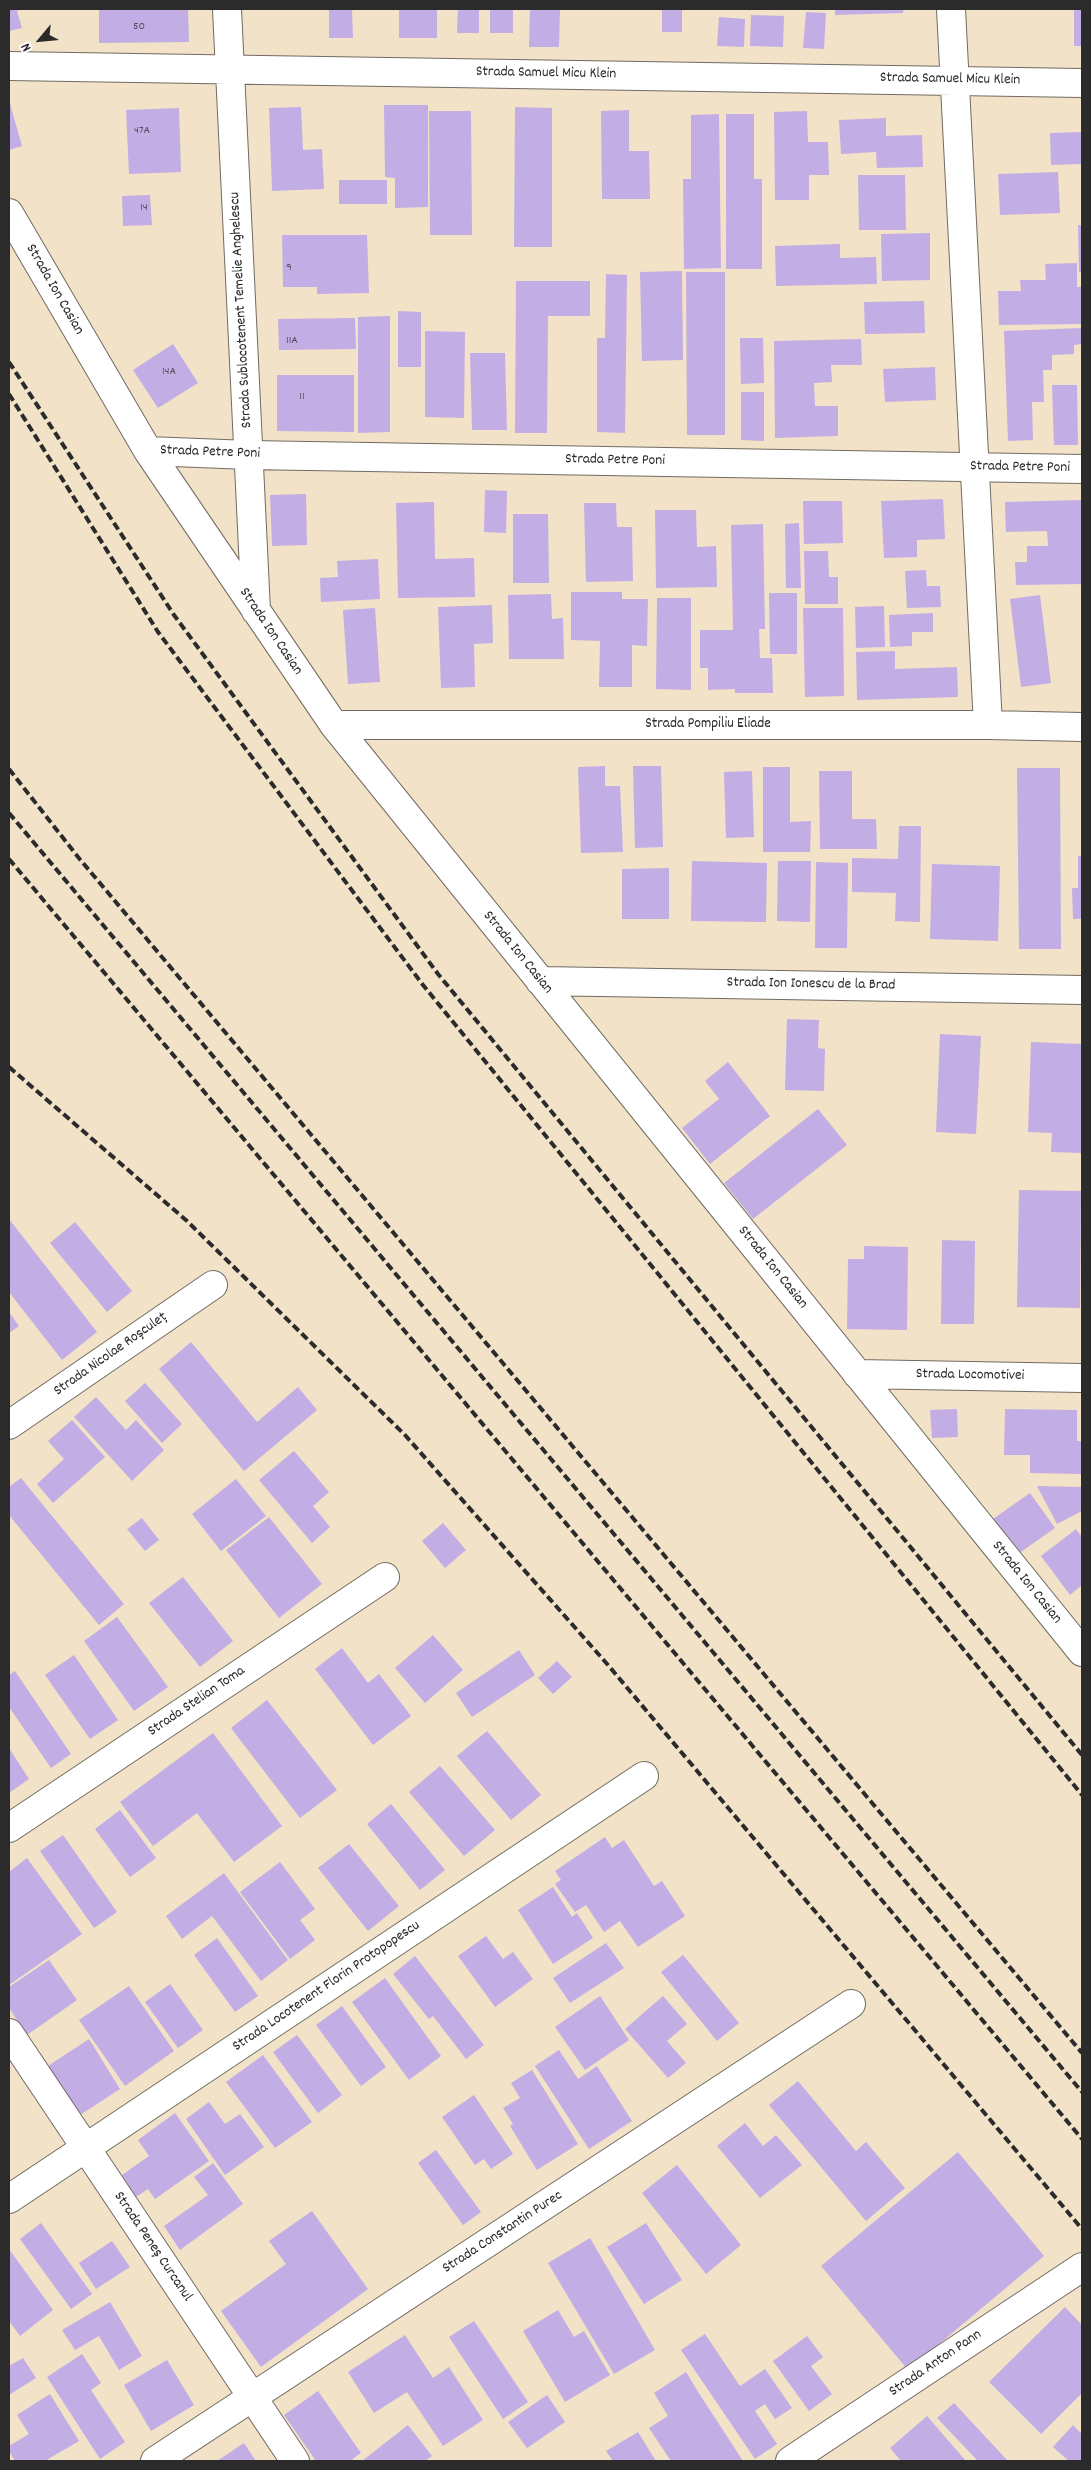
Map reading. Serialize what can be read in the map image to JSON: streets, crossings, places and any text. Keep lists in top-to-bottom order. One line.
{"streets":{"street":["Strada Samuel Micu Klein","Strada Ion Casian","Strada Sublocotenent Temelie Anghelescu","Strada Petre Poni","Strada Pompiliu Eliade","Strada Ion Ionescu de la Brad","Strada Nicolae Roșculeț","Strada Locomotivei","Strada Stelian Toma","Strada Locotenent Florin Protopopescu","Strada Constantin Purec","Strada Peneș Curcanul","Strada Anton Pann"]},"crossings":[["Strada Samuel Micu Klein","Strada Sublocotenent Temelie Anghelescu"],["Strada Ion Casian","Strada Sublocotenent Temelie Anghelescu"],["Strada Ion Casian","Strada Petre Poni"],["Strada Ion Casian","Strada Pompiliu Eliade"],["Strada Ion Casian","Strada Ion Ionescu de la Brad"],["Strada Ion Casian","Strada Locomotivei"],["Strada Sublocotenent Temelie Anghelescu","Strada Petre Poni"],["Strada Locotenent Florin Protopopescu","Strada Peneș Curcanul"],["Strada Constantin Purec","Strada Peneș Curcanul"]],"house_numbers":["50","47A","14","9","11A","14A","11"],"north":"bottom left"}
